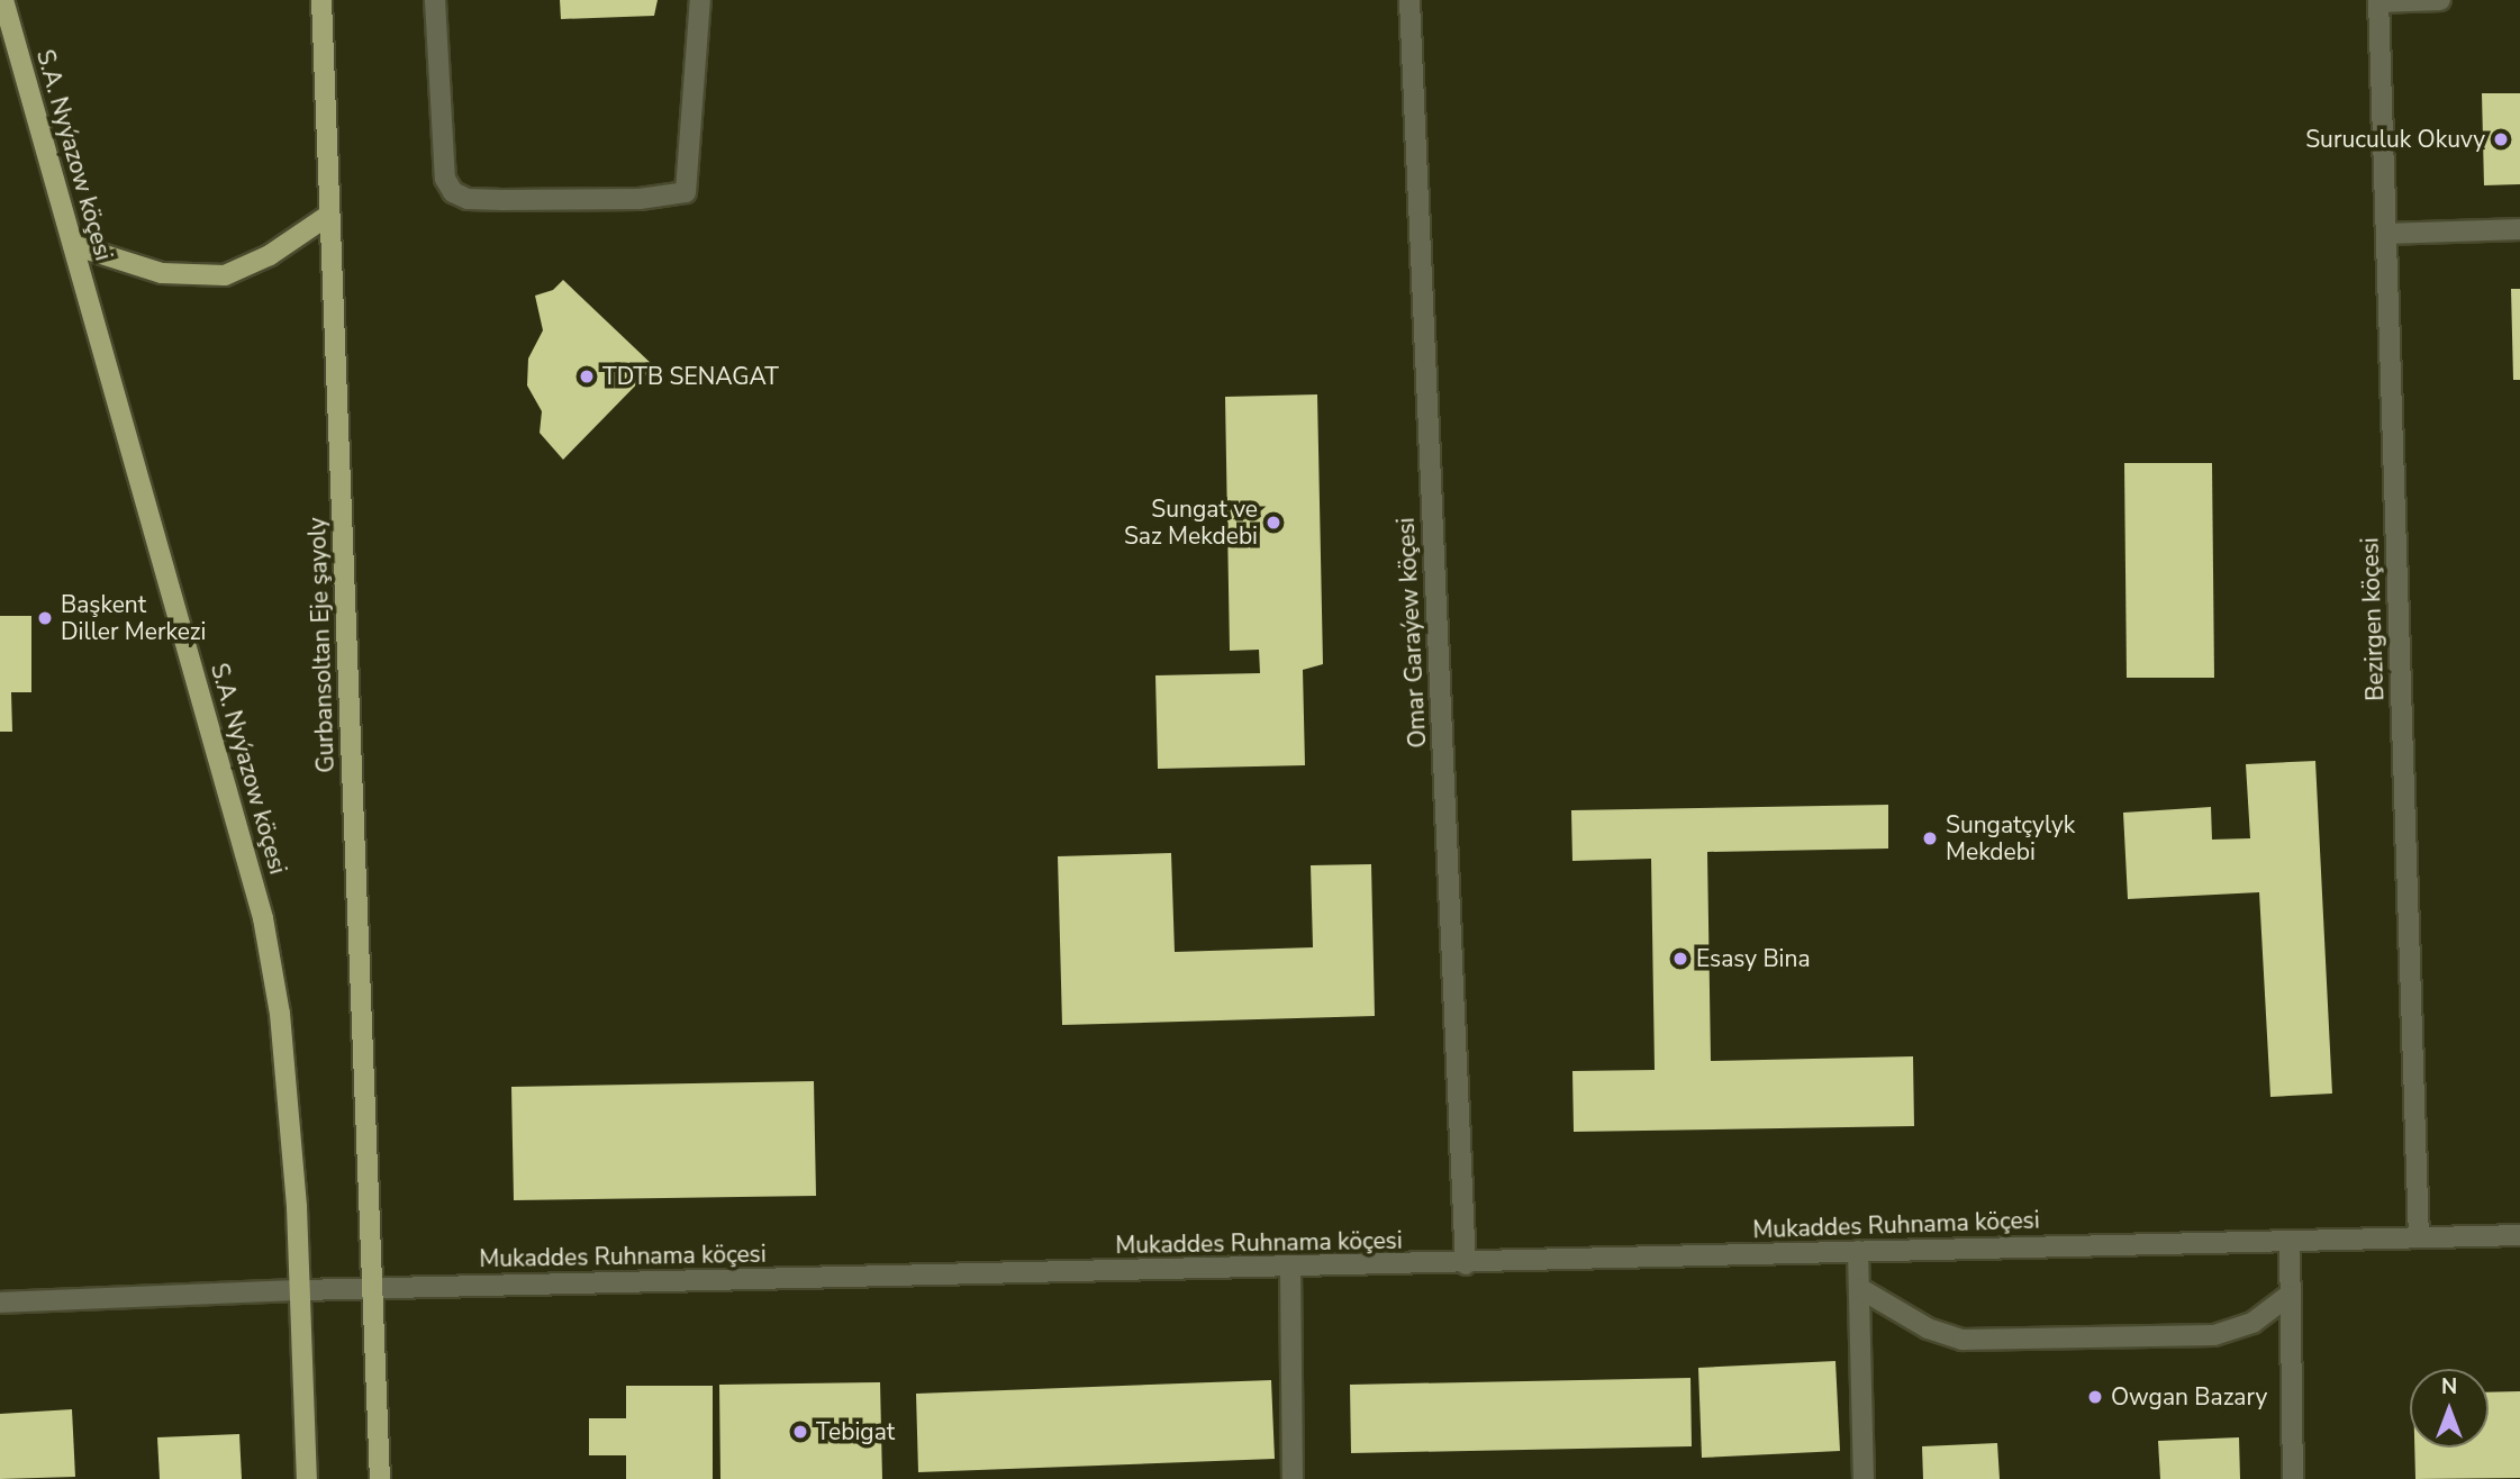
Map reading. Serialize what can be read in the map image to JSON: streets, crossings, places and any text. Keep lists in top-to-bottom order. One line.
{"streets":{"main road":["S.A. Nyýazow köçesi","Gurbansoltan Eje şayoly"],"street":["Bezirgen köçesi","Omar Garaýew köçesi","Mukaddes Ruhnama köçesi"]},"crossings":[["S.A. Nyýazow köçesi","Mukaddes Ruhnama köçesi"],["Bezirgen köçesi","Mukaddes Ruhnama köçesi"],["Omar Garaýew köçesi","Mukaddes Ruhnama köçesi"],["Gurbansoltan Eje şayoly","Mukaddes Ruhnama köçesi"]],"places":["Suruculuk Okuvy","TDTB SENAGAT","Sungat ve Saz Mekdebi","Başkent Diller Merkezi","Sungatçylyk Mekdebi","Esasy Bina","Owgan Bazary","Tebigat"],"north":"top"}
